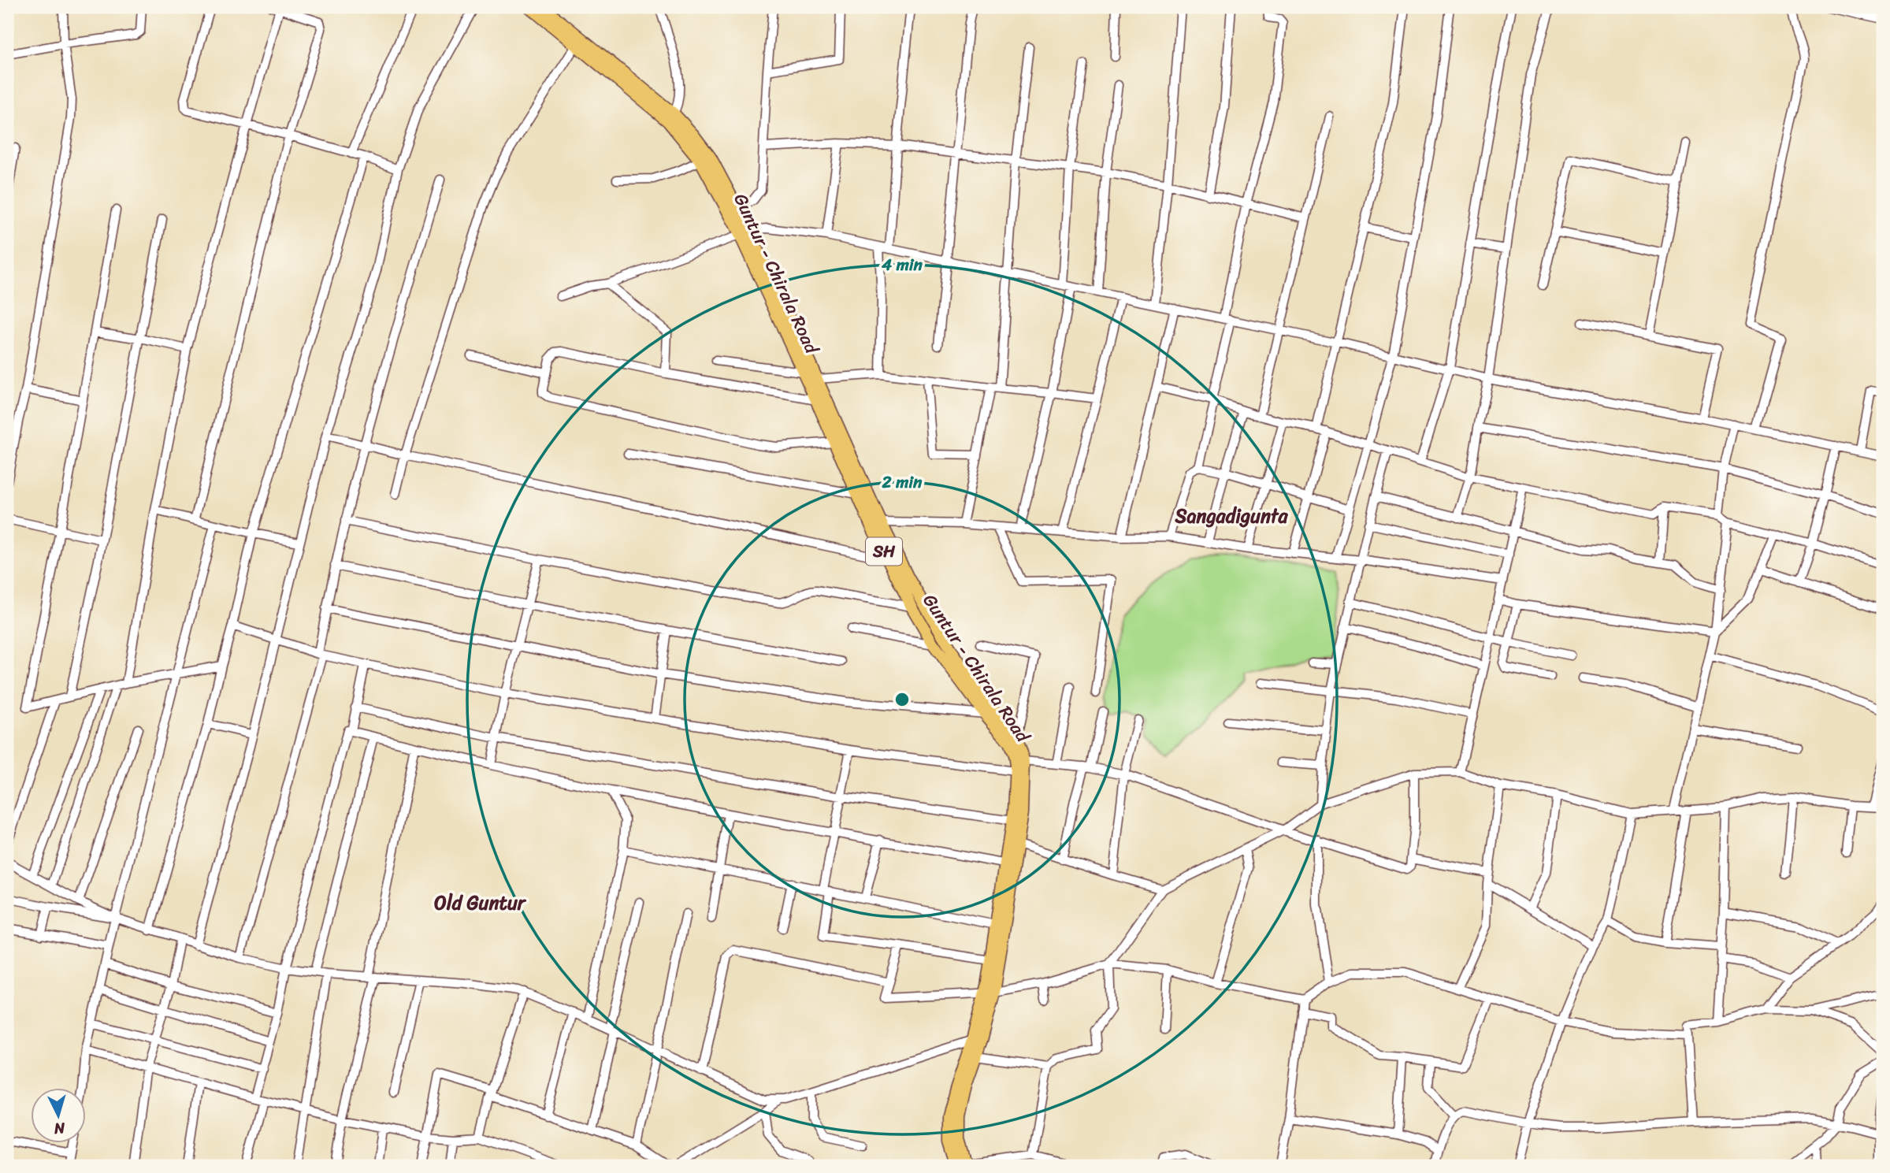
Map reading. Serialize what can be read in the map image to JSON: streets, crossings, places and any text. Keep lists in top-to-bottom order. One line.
{"streets":{"main road":["Guntur - Chirala Road","SH"]},"districts":["Sangadigunta","Old Guntur"],"north":"bottom","rings":["4 min","2 min"]}
